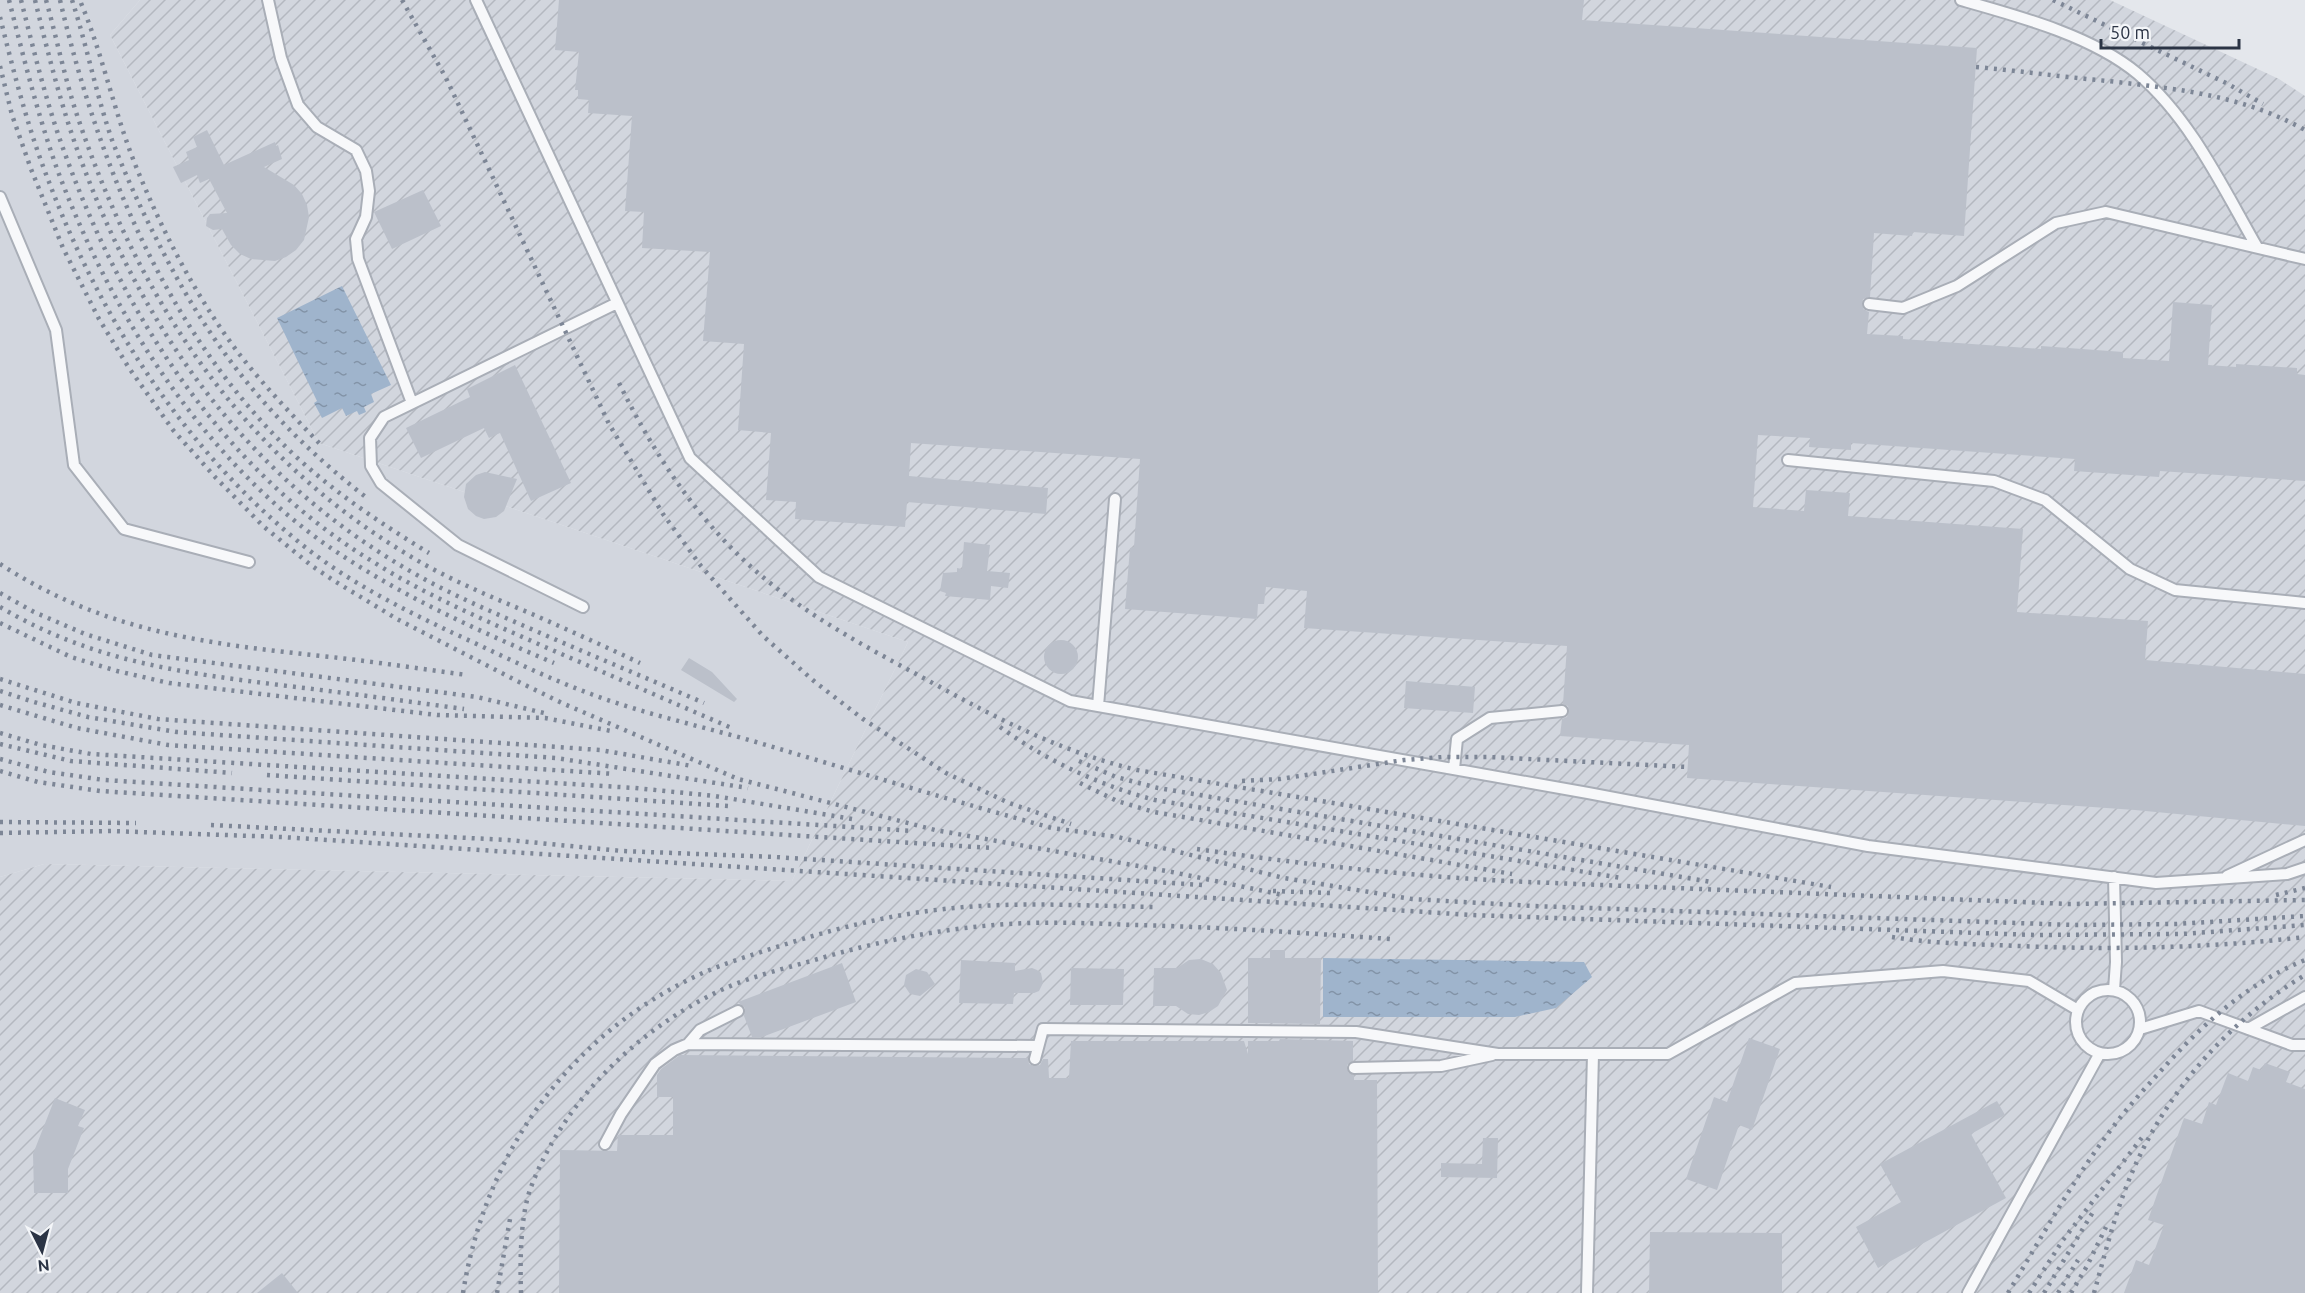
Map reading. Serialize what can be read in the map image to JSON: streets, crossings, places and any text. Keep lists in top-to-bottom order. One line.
{"scale_bar":"50 m","north":"bottom"}
